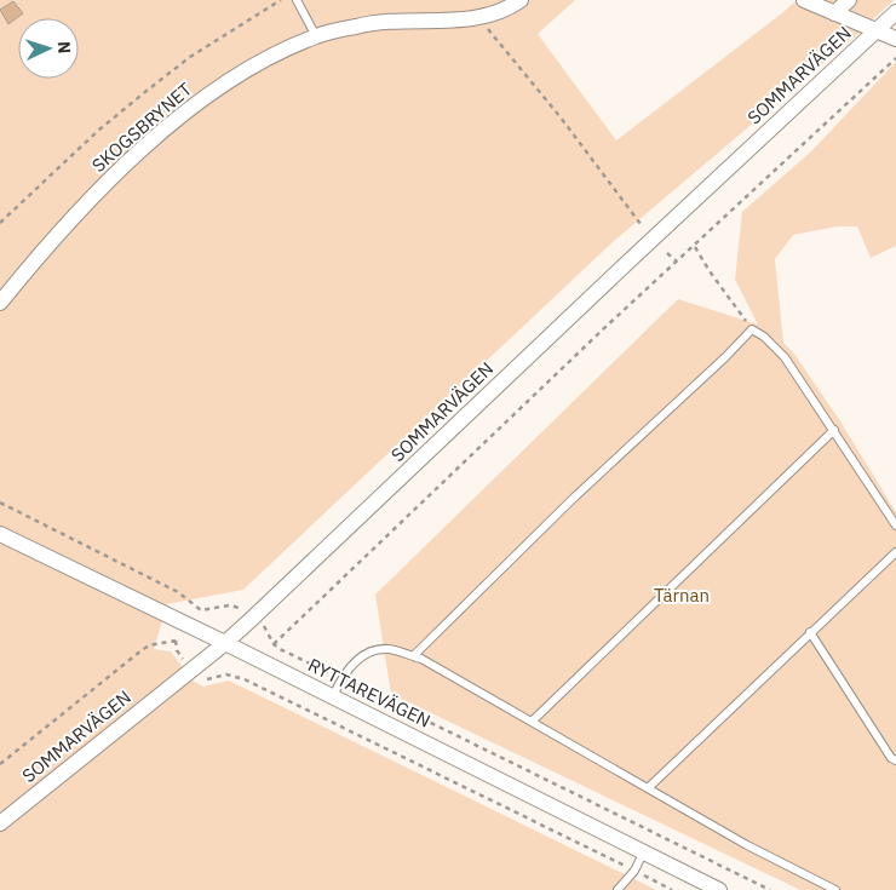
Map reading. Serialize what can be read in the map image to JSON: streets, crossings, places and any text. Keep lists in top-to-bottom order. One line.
{"streets":{"street":["SOMMARVÄGEN","SKOGSBRYNET","RYTTAREVÄGEN"]},"crossings":[["SOMMARVÄGEN","RYTTAREVÄGEN"]],"parks":["Tärnan"],"north":"right"}
